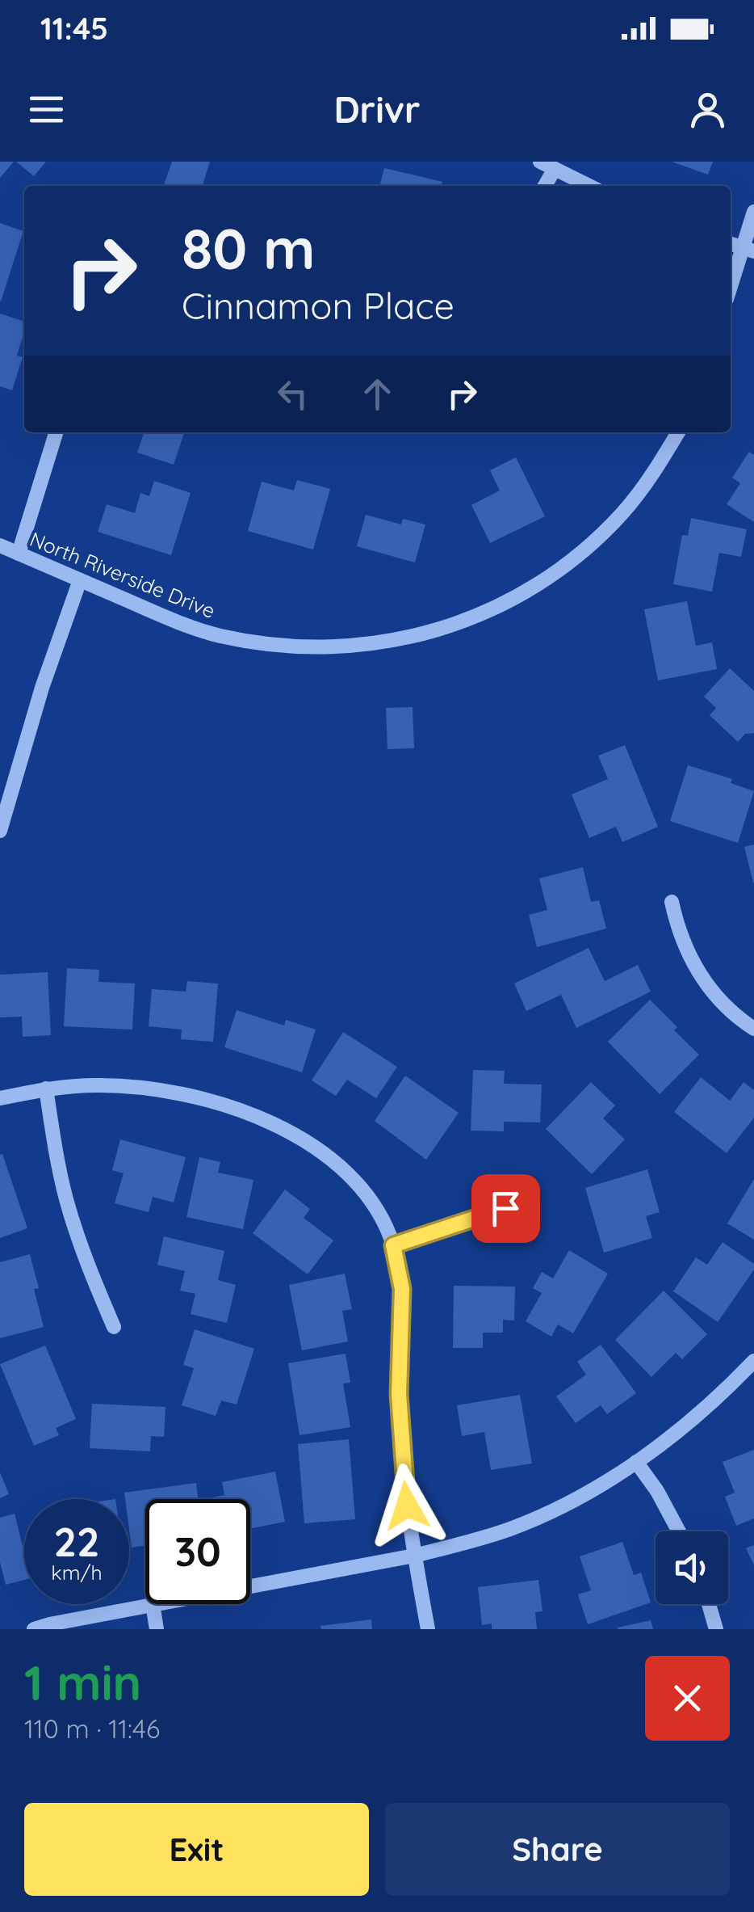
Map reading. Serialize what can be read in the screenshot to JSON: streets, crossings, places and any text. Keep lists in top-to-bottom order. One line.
{"streets":{"street":["North Riverside Drive"]},"page":{"status":"11:45","header":"Drivr","turn":["80 m","Cinnamon Place"],"speed":"22 km/h","limit":"30","heading":["1 min","110 m · 11:46"],"buttons":["Exit","Share"]}}
